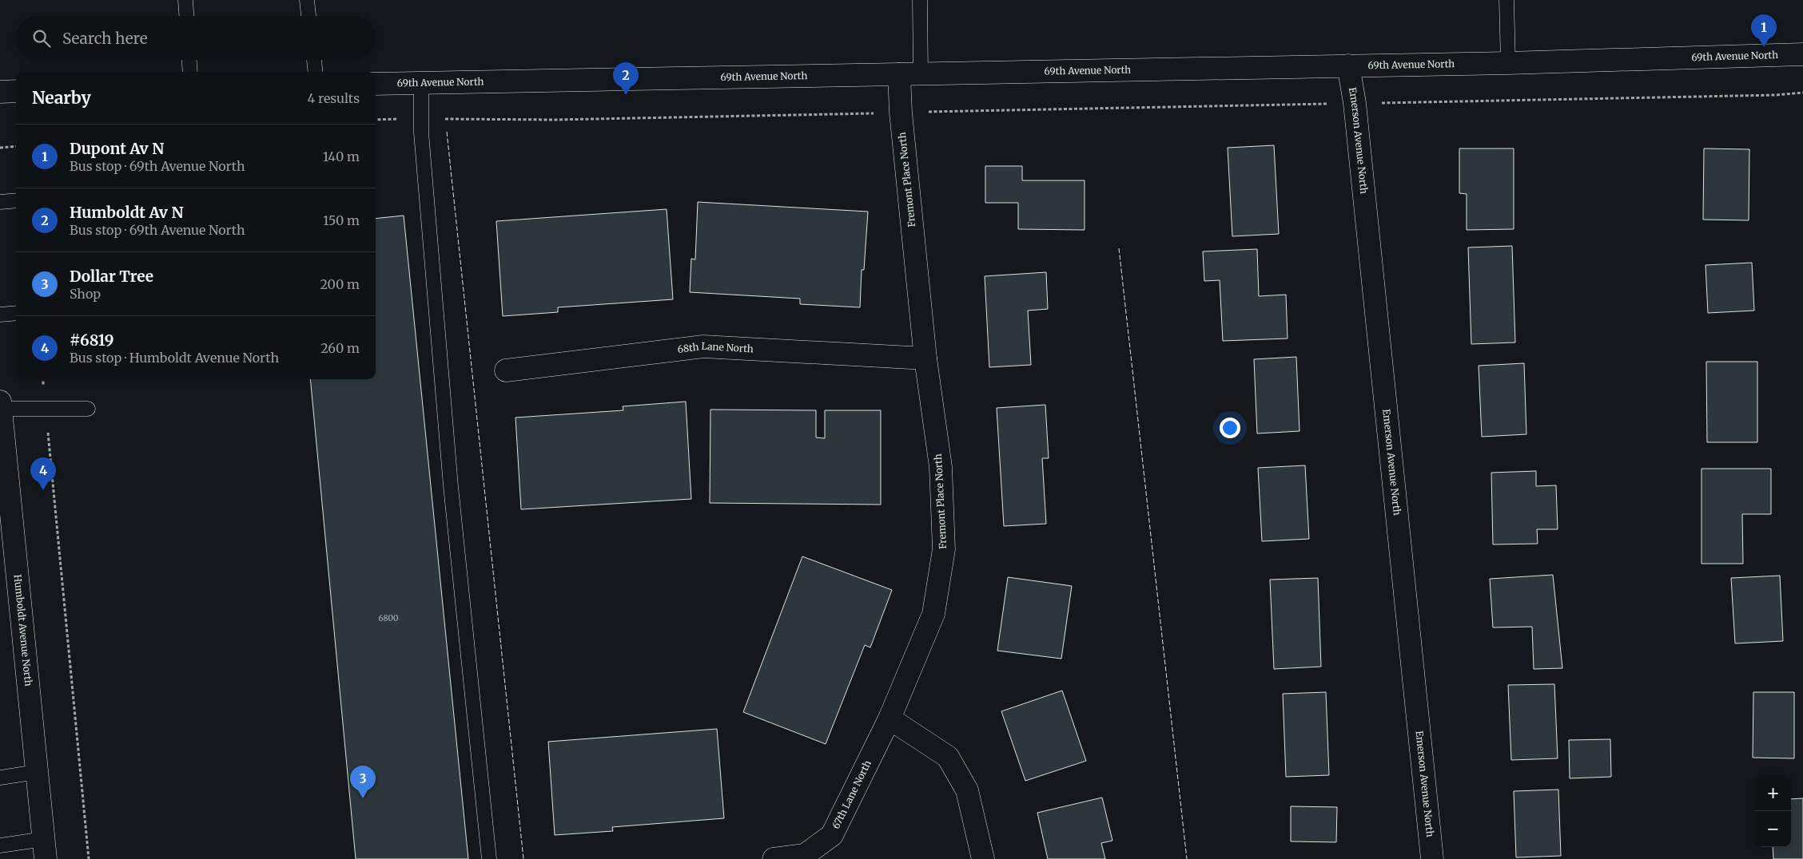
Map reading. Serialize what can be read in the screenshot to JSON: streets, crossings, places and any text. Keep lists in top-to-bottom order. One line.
{"streets":{"street":["69th Avenue North","Emerson Avenue North","Fremont Place North","68th Lane North","Humboldt Avenue North","67th Lane North"]},"crossings":[["69th Avenue North","Emerson Avenue North"],["69th Avenue North","Fremont Place North"],["Fremont Place North","68th Lane North"],["Fremont Place North","67th Lane North"]],"house_numbers":["6800"],"page":{"pins":["1","2","4","3"],"search":"Search here","heading":["Nearby","4 results"],"list":[{"mark":"1","name":"Dupont Av N","note":"Bus stop · 69th Avenue North","value":"140 m"},{"mark":"2","name":"Humboldt Av N","note":"Bus stop · 69th Avenue North","value":"150 m"},{"mark":"3","name":"Dollar Tree","note":"Shop","value":"200 m"},{"mark":"4","name":"#6819","note":"Bus stop · Humboldt Avenue North","value":"260 m"}],"map_buttons":["+","−"]}}
